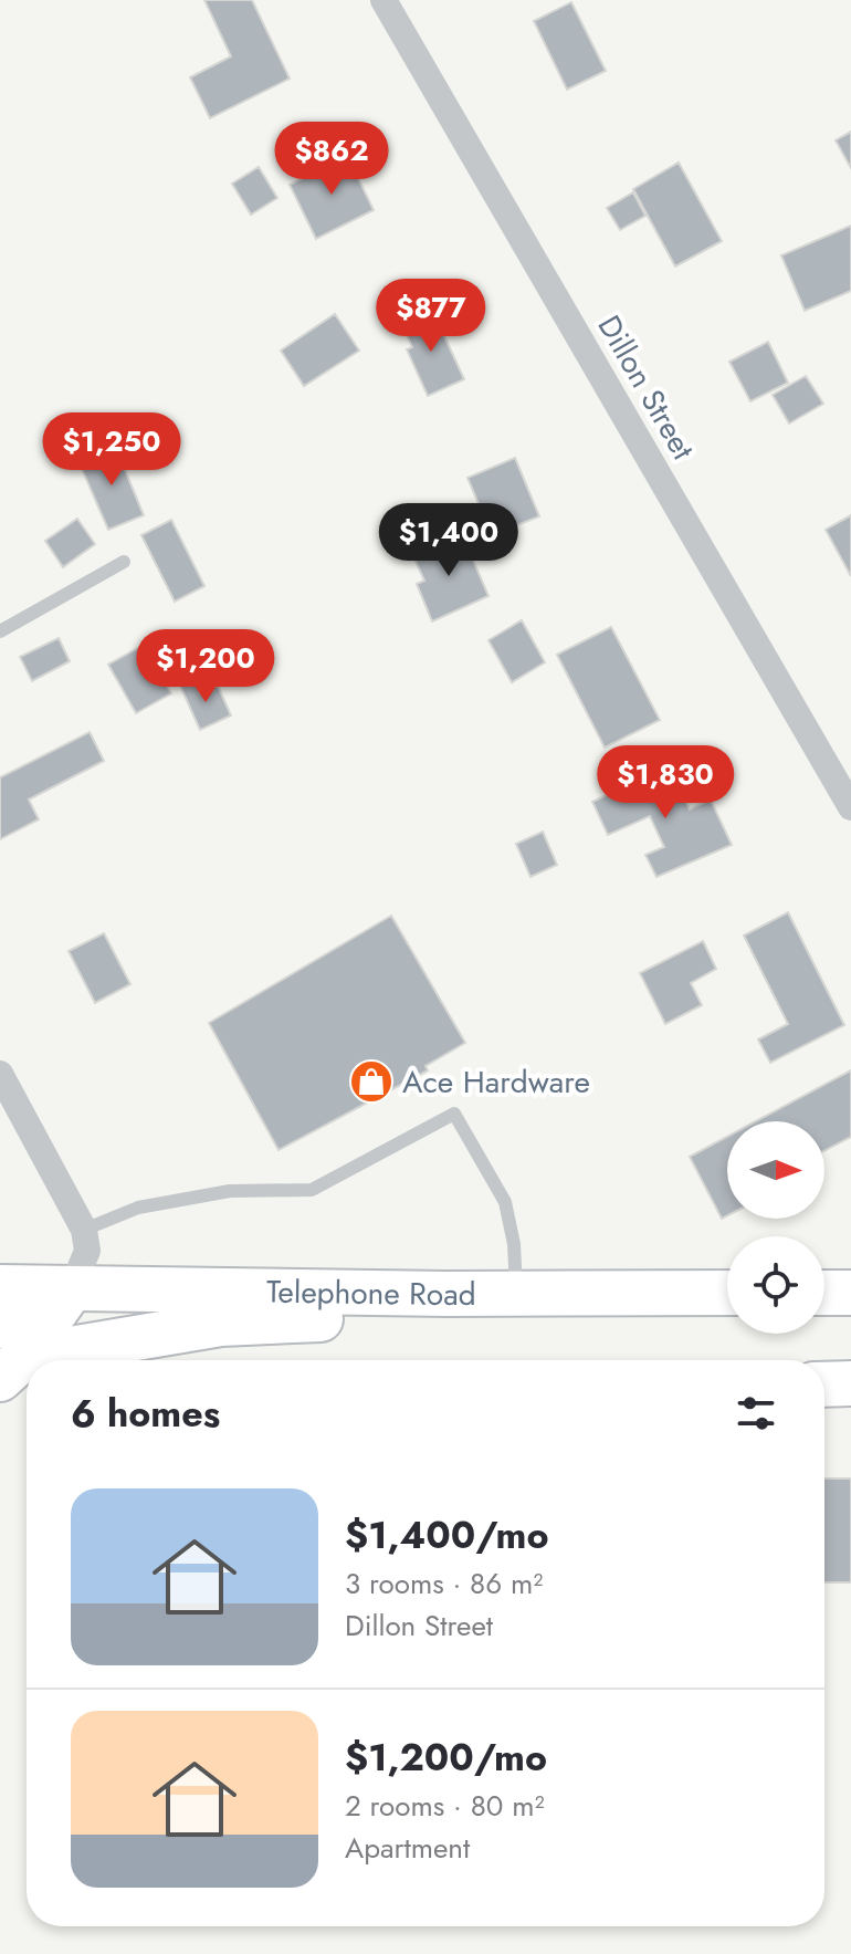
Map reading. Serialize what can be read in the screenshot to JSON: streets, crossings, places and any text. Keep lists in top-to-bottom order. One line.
{"streets":{"main road":["Telephone Road"],"street":["Dillon Street"]},"places":{"shop":["Ace Hardware"]},"north":"right","page":{"price":["$862","$877","$1,250","$1,400","$1,200","$1,830"],"heading":"6 homes","list":[{"name":"$1,400/mo","note":"3 rooms · 86 m² · Dillon Street"},{"name":"$1,200/mo","note":"2 rooms · 80 m² · Apartment"}]}}
